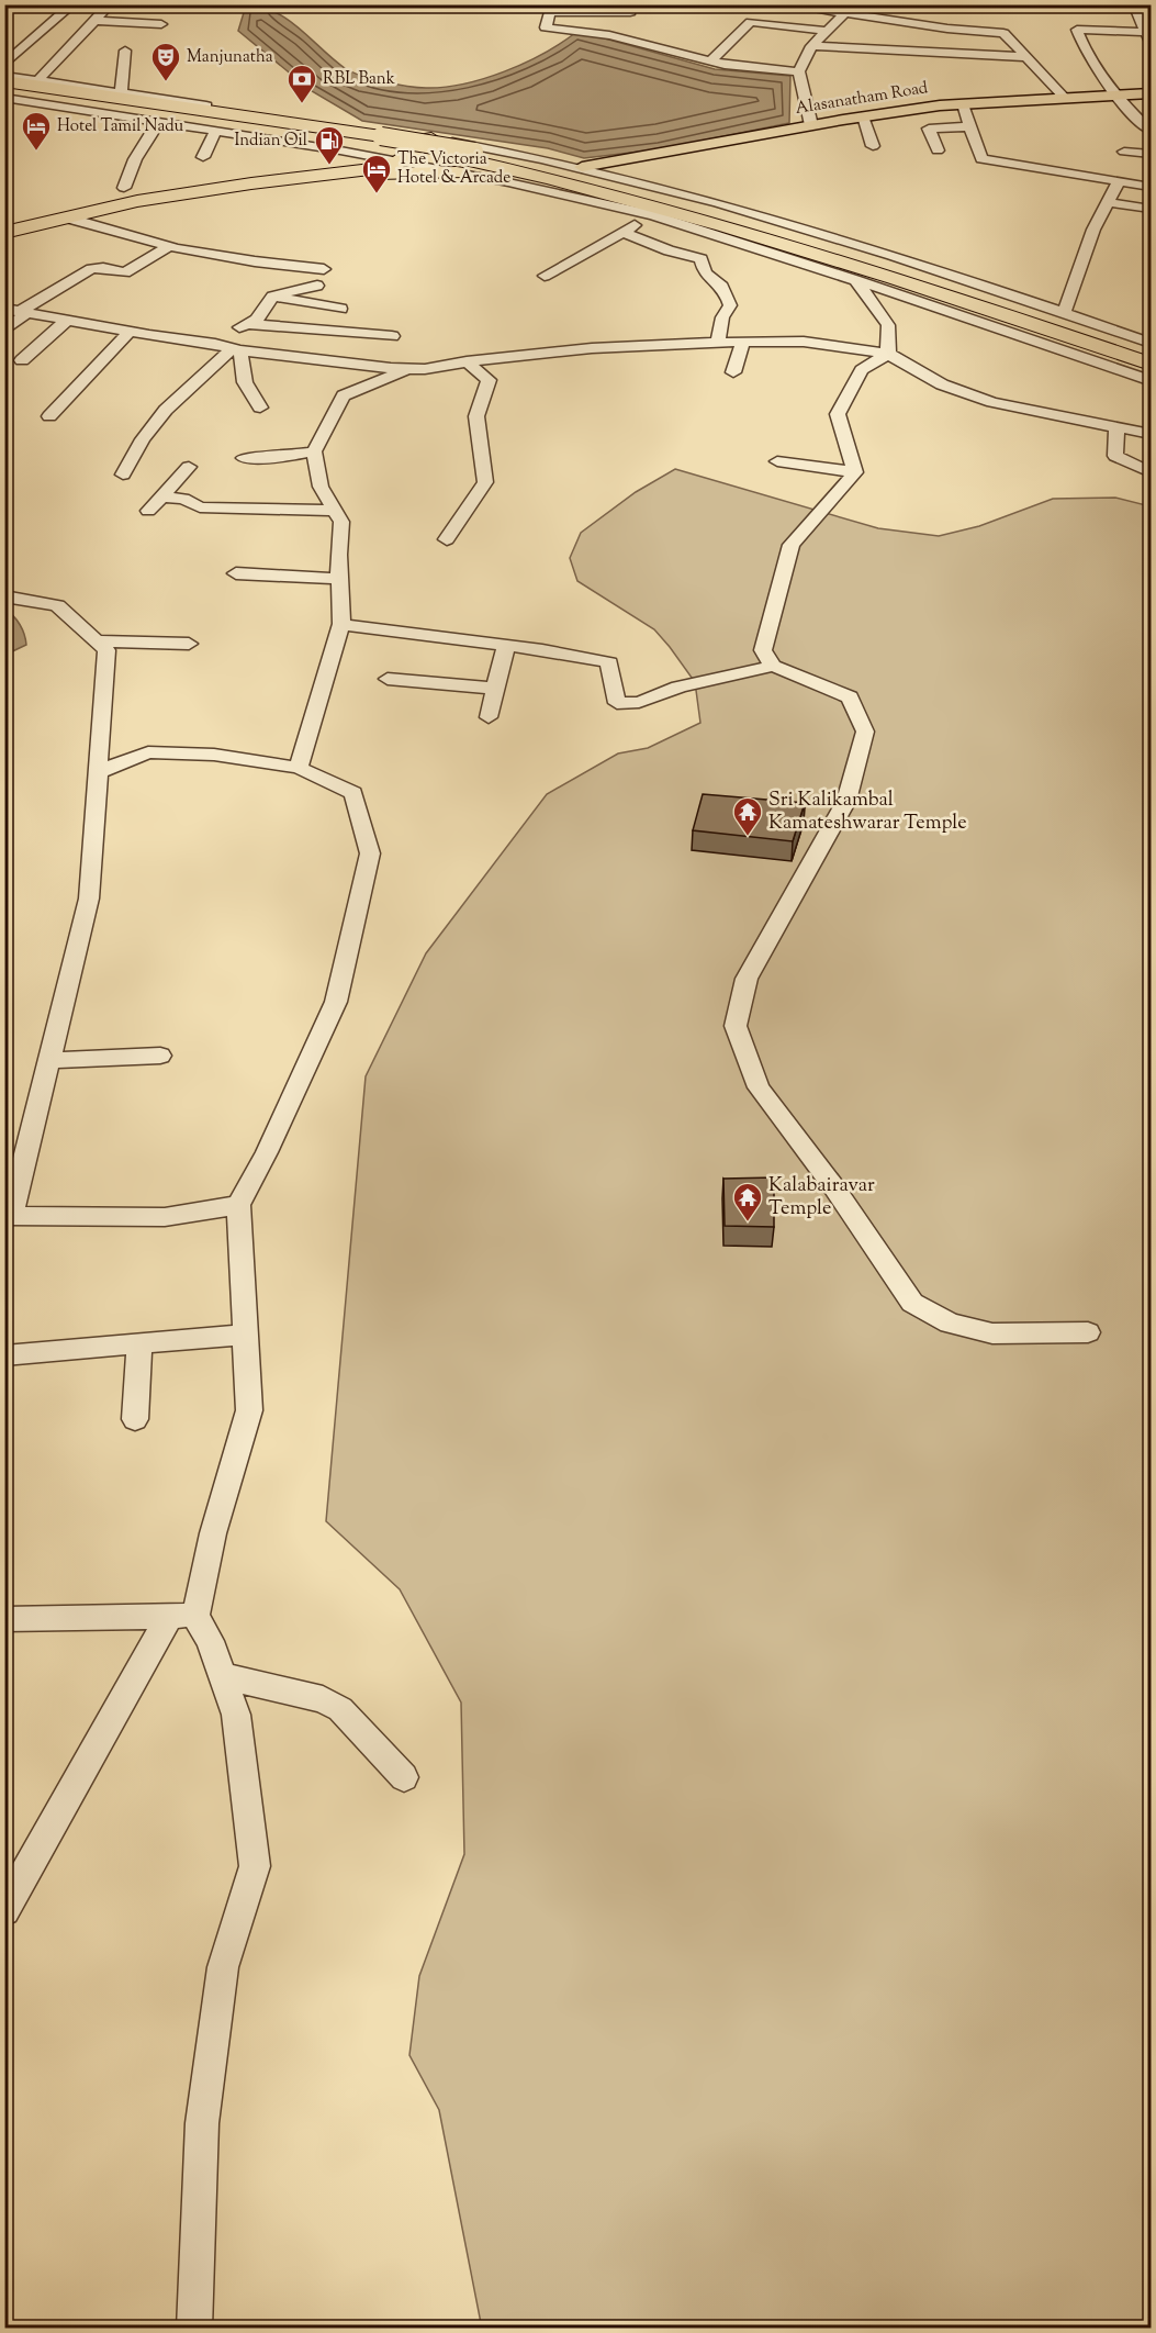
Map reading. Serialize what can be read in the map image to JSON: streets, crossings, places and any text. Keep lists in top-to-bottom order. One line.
{"streets":{"main road":["Alasanatham Road"]},"places":{"theatre":["Manjunatha"],"bank":["RBL Bank"],"hotel":["Hotel Tamil Nadu","The Victoria Hotel & Arcade"],"fuel station":["Indian Oil"],"temple":["Sri Kalikambal Kamateshwarar Temple","Kalabairavar Temple"]}}
